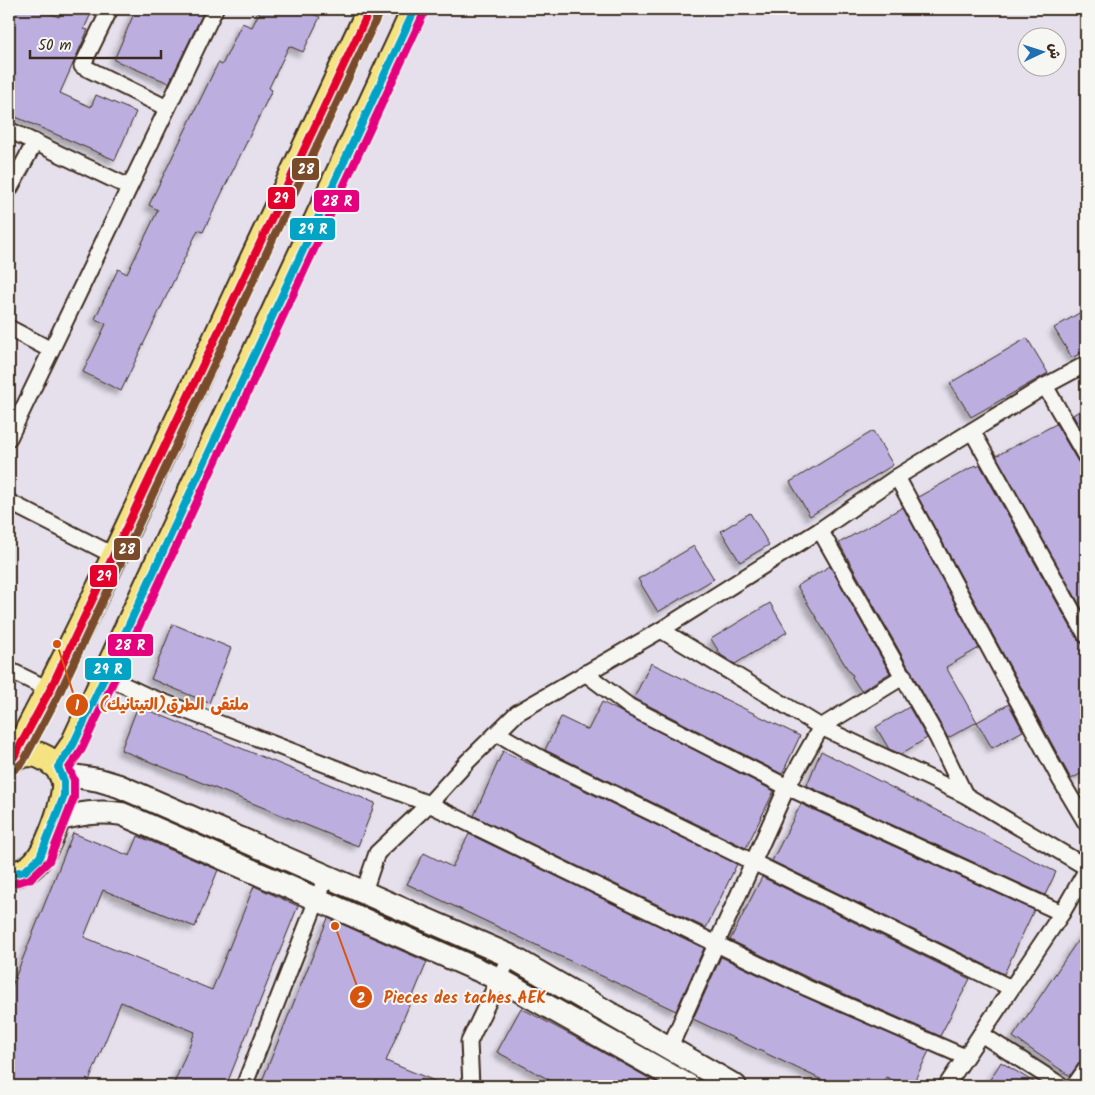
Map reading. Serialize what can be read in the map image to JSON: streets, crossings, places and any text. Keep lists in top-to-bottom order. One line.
{"places":["ملتقى الطرق(التيتانيك)","Pieces des taches AEK"],"lines":["transit line 29","transit line 28"],"scale_bar":"50 m","north":"right"}
